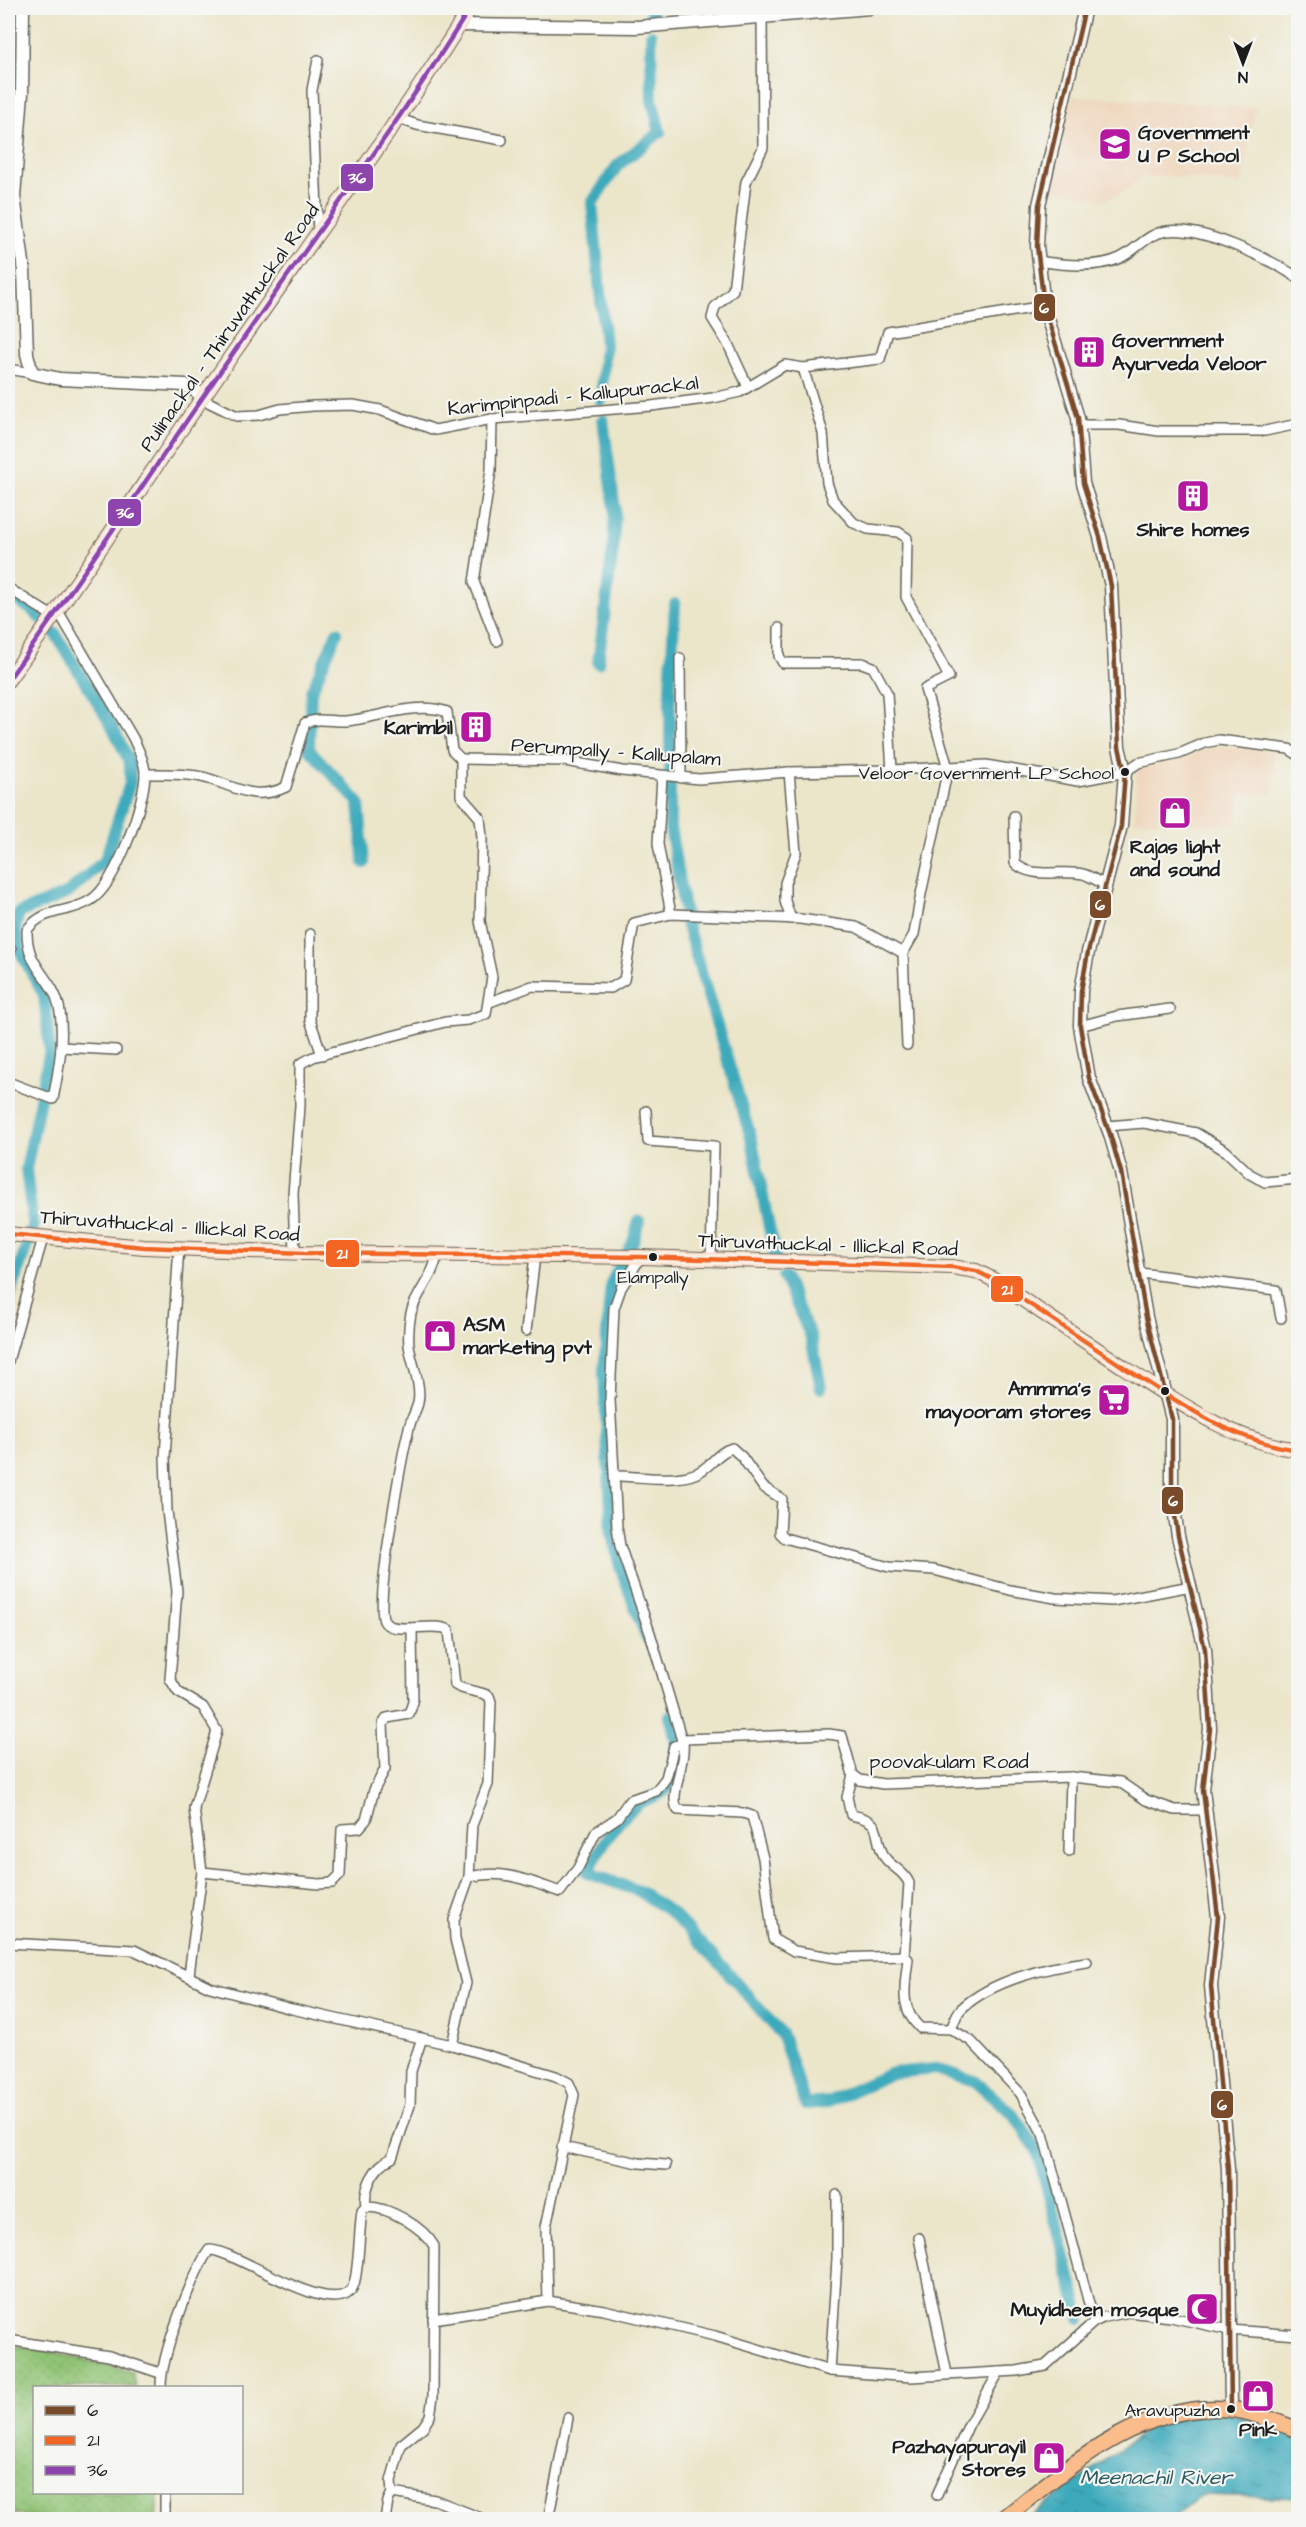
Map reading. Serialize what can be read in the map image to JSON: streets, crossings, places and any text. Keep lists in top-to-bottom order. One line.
{"streets":{"main road":["Pulinackal - Thiruvathuckal Road","Thiruvathuckal - Illickal Road"],"street":["Karimpinpadi - Kallupurackal","Perumpally - Kallupalam","poovakulam Road"]},"crossings":[["Pulinackal - Thiruvathuckal Road","Karimpinpadi - Kallupurackal"]],"water":["Meenachil River"],"places":{"school or university":["Government U P School"],"building":["Government Ayurveda Veloor","Shire homes","Karimbil"],"other":["Veloor Government LP School","Elampally","Aravupuzha"],"shop":["Rajas light and sound","ASM marketing pvt","Pink","Pazhayapurayil Stores"],"supermarket":["Ammma's mayooram stores"],"mosque":["Muyidheen mosque"]},"lines":["transit line 6","transit line 36","transit line 21"],"legend":["6","21","36"],"north":"bottom"}
